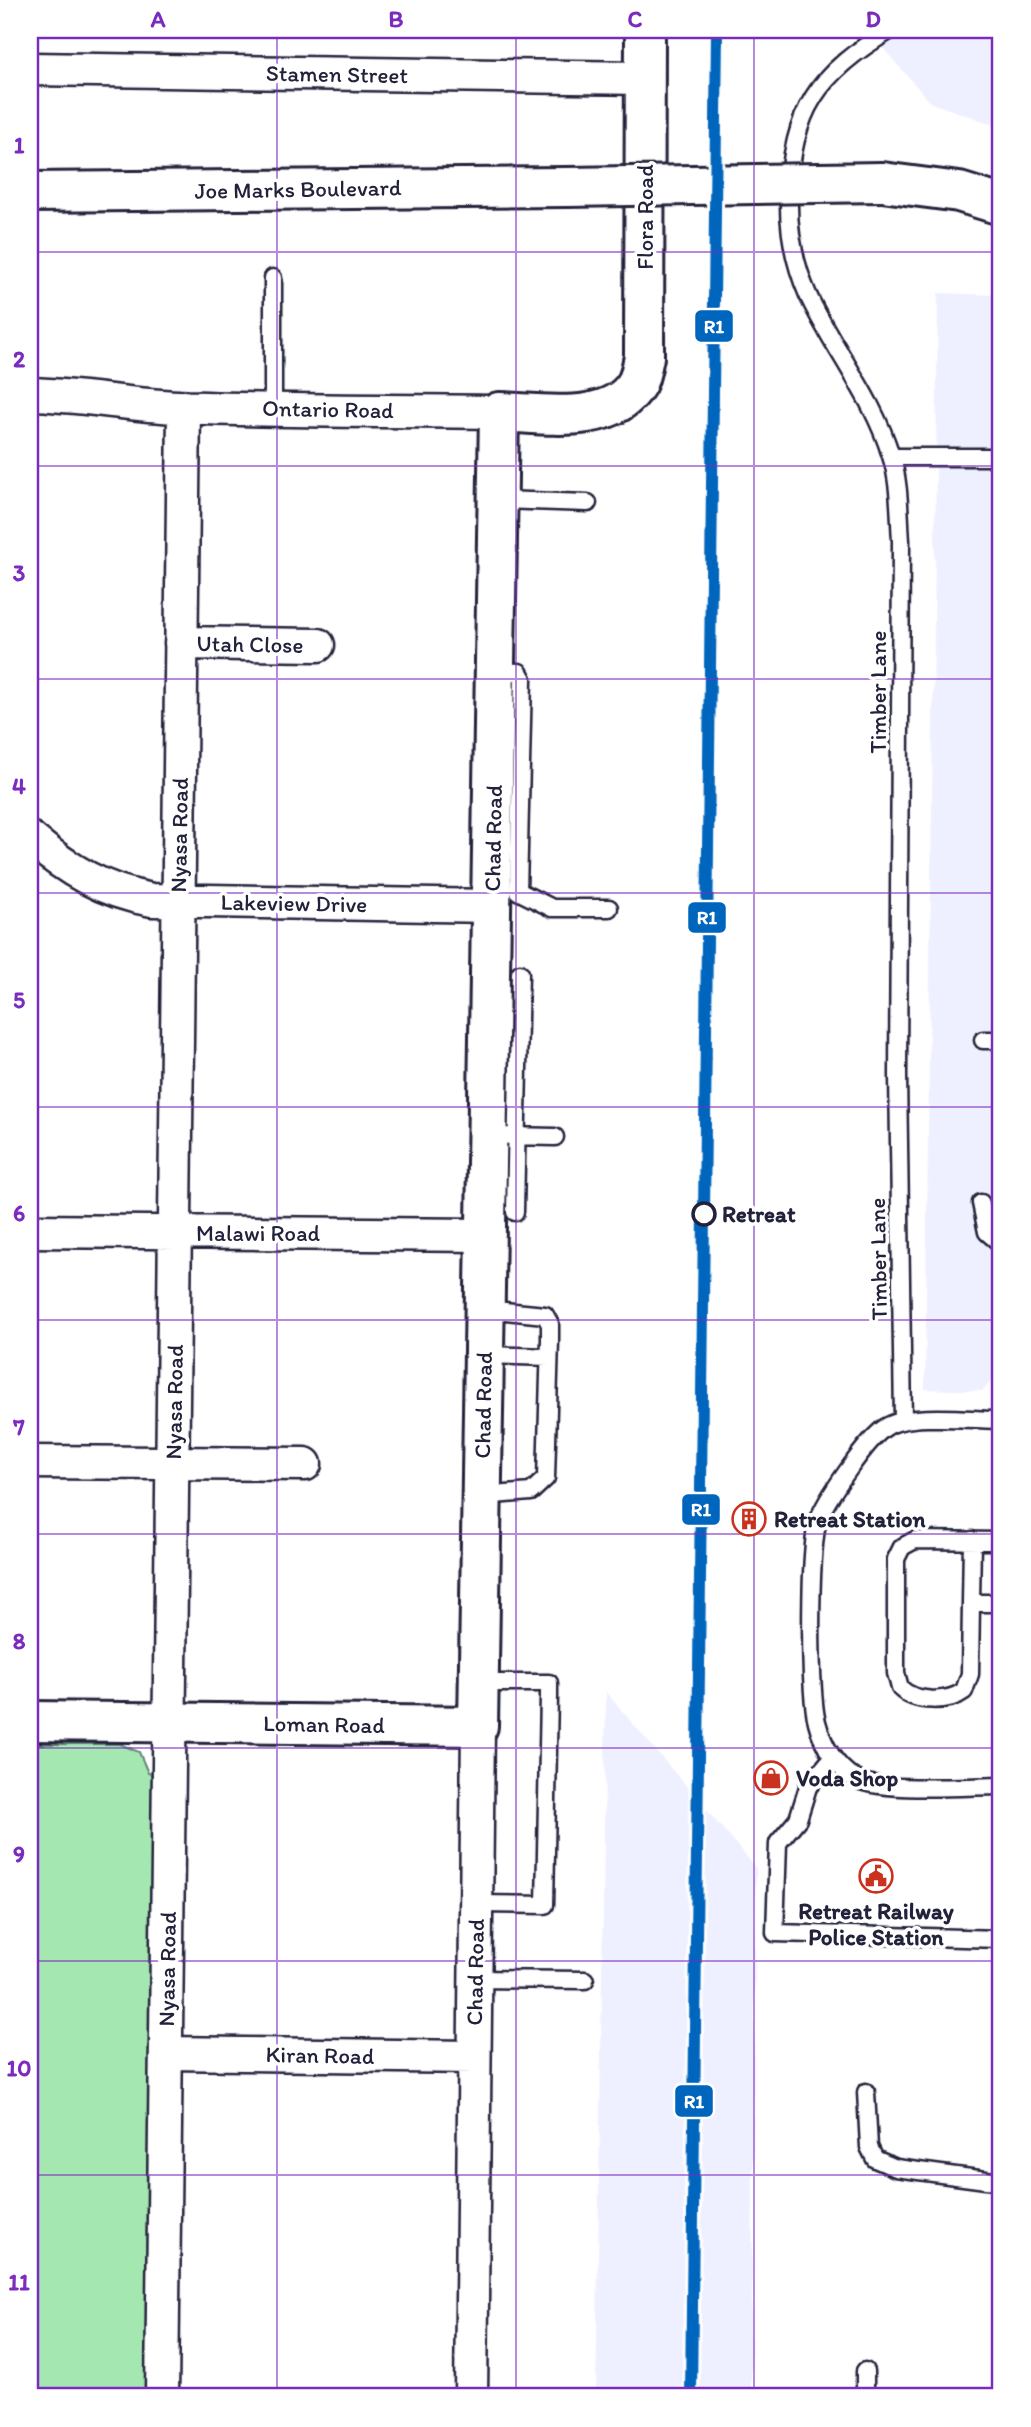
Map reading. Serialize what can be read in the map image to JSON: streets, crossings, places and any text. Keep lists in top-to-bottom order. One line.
{"streets":{"street":["Stamen Street","Joe Marks Boulevard","Flora Road","Ontario Road","Utah Close","Nyasa Road","Chad Road","Lakeview Drive","Malawi Road","Loman Road","Kiran Road"],"lane":["Timber Lane"]},"crossings":[["Stamen Street","Flora Road"],["Flora Road","Ontario Road"],["Ontario Road","Nyasa Road"],["Ontario Road","Chad Road"],["Utah Close","Nyasa Road"],["Nyasa Road","Lakeview Drive"],["Nyasa Road","Malawi Road"],["Nyasa Road","Loman Road"],["Nyasa Road","Kiran Road"],["Chad Road","Lakeview Drive"],["Chad Road","Malawi Road"],["Chad Road","Loman Road"],["Chad Road","Kiran Road"]],"places":{"other":["Retreat"],"building":["Retreat Station"],"shop":["Voda Shop"],"public building":["Retreat Railway Police Station"]},"lines":["transit line R1"],"grid":{"columns":["A","B","C","D"],"rows":["1","2","3","4","5","6","7","8","9","10","11"]}}
